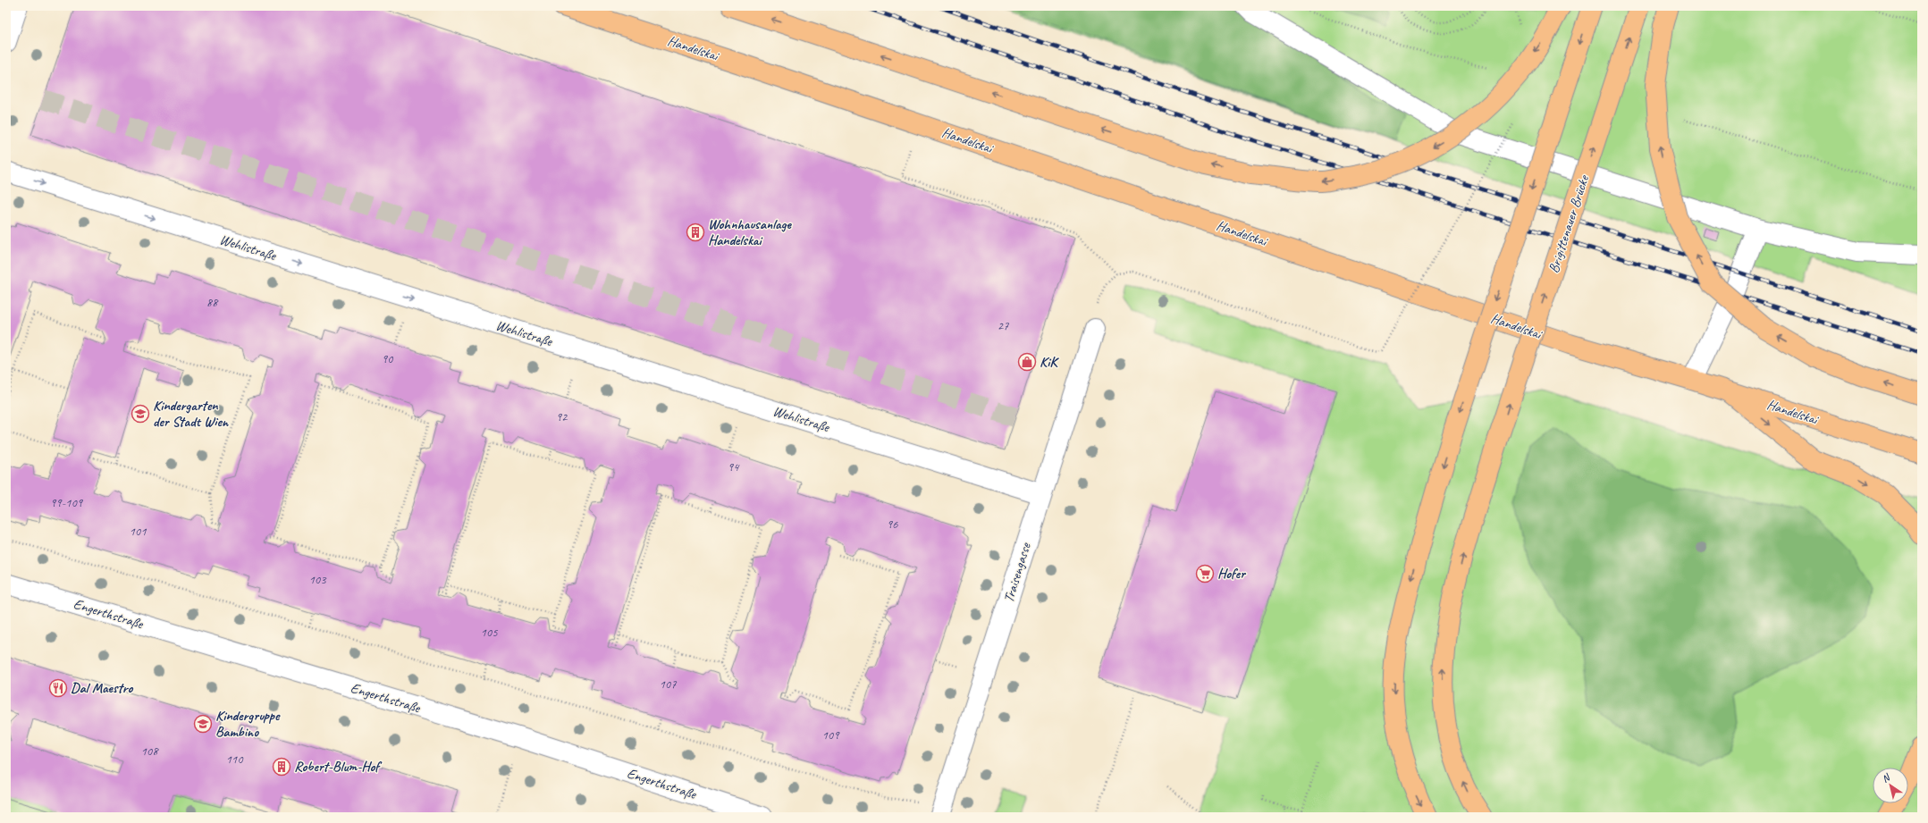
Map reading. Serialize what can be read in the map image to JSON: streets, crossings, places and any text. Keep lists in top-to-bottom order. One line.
{"streets":{"main road":["Handelskai","Brigittenauer Brücke"],"street":["Wehlistraße","Traisengasse","Engerthstraße"]},"crossings":[["Wehlistraße","Traisengasse"]],"one_way":["Wehlistraße"],"places":{"building":["Wohnhausanlage Handelskai","Robert-Blum-Hof"],"shop":["KiK"],"school or university":["Kindergarten der Stadt Wien","Kindergruppe Bambino"],"supermarket":["Hofer"],"restaurant":["Dal Maestro"]},"house_numbers":["88","27","90","92","94","99-109","96","101","103","105","107","109","108","110"],"north":"top left"}
